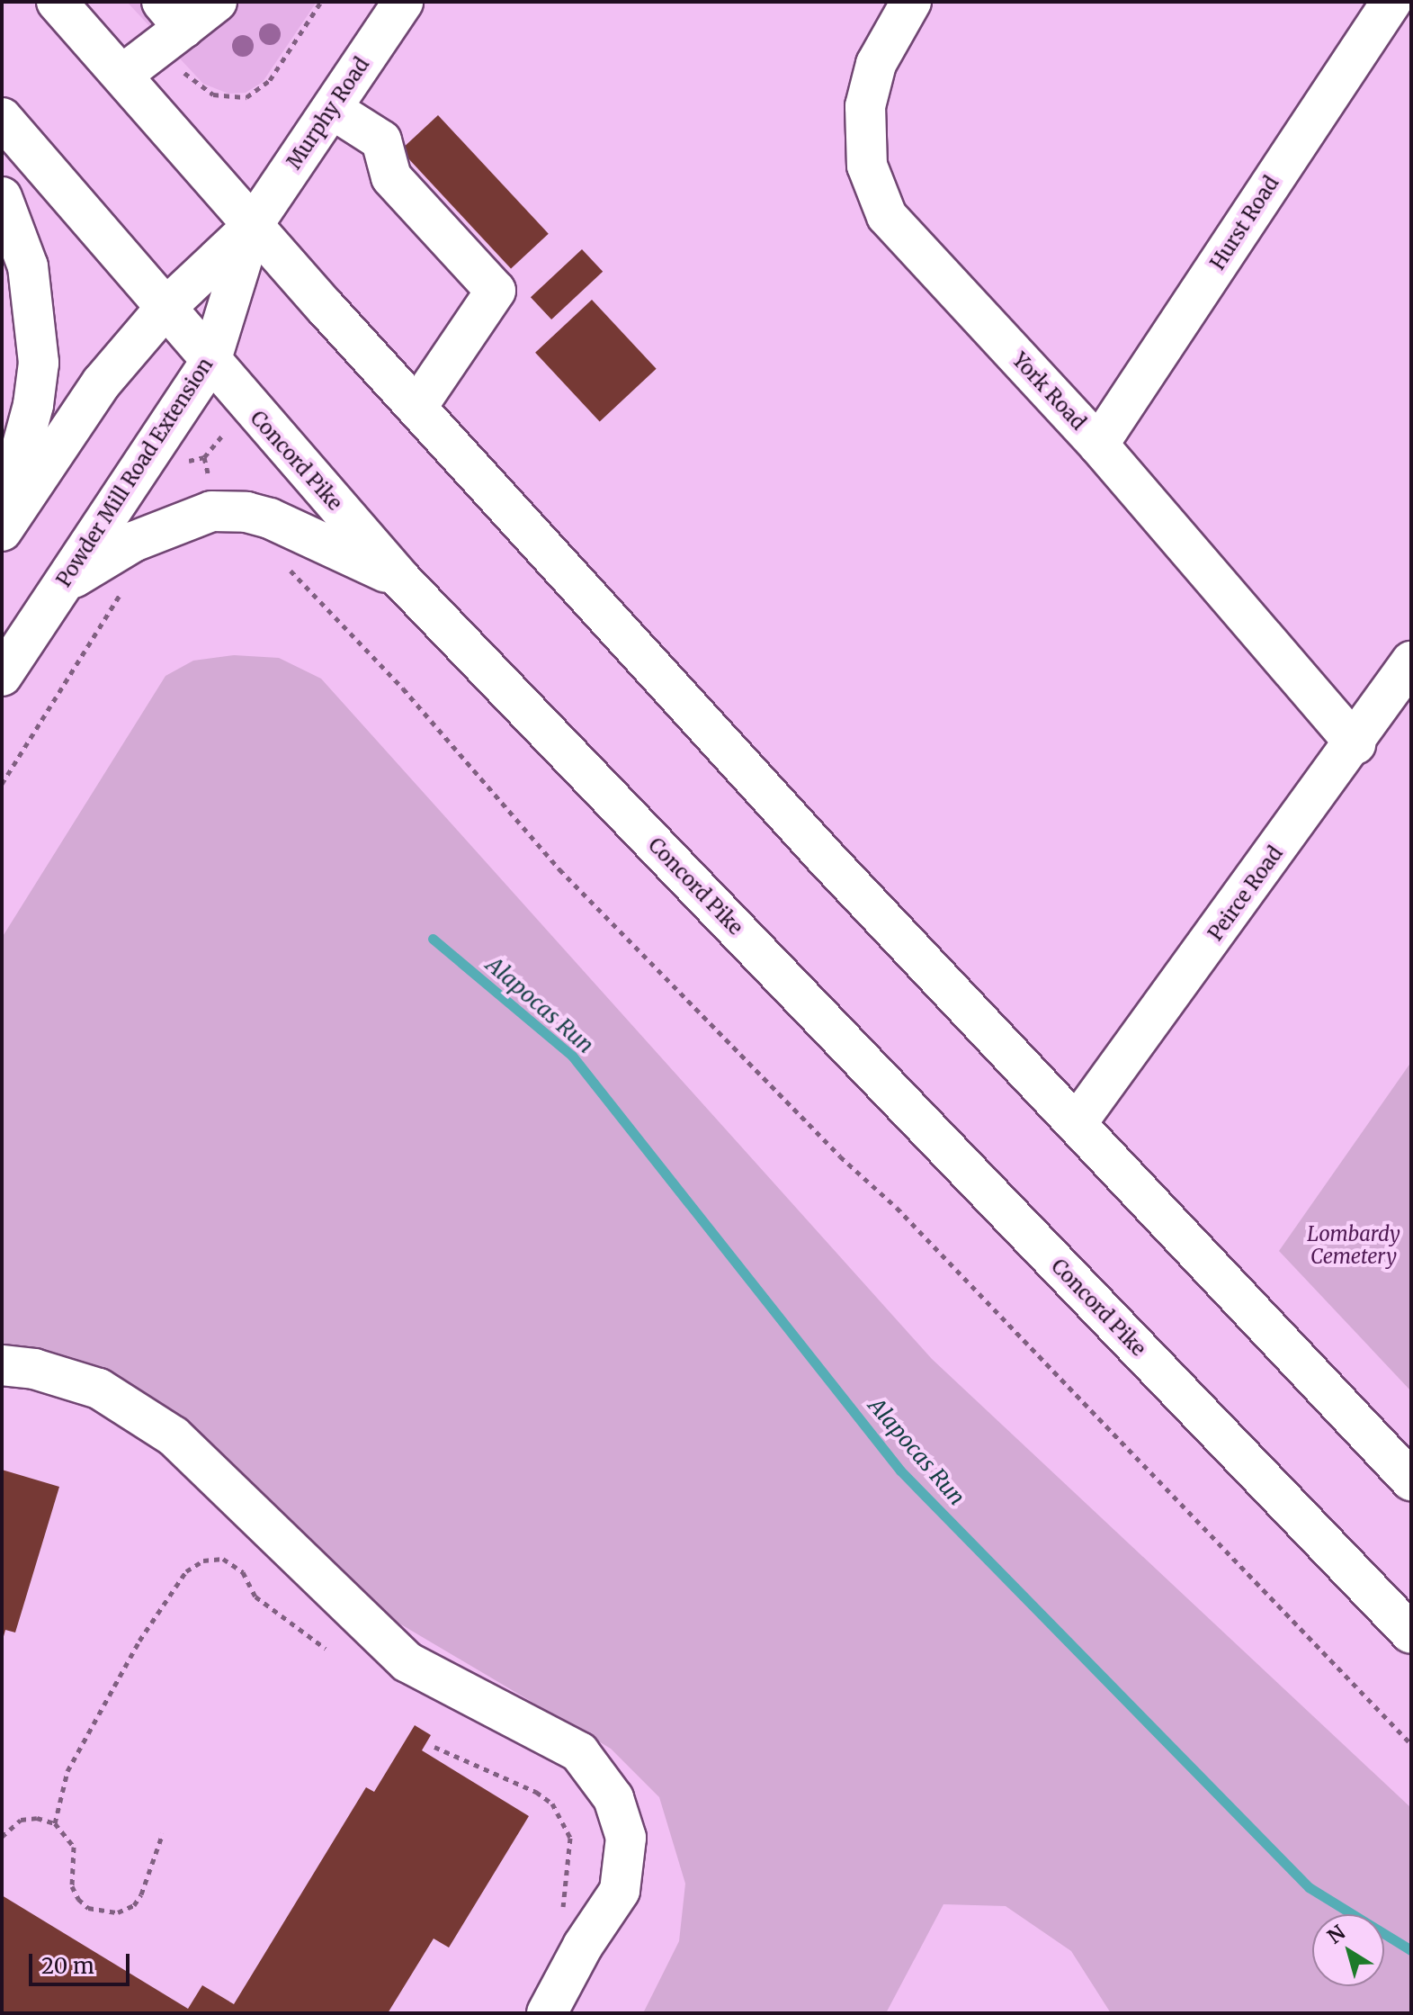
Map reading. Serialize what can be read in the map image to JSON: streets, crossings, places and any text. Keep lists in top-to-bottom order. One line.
{"streets":{"main road":["Murphy Road","Hurst Road","York Road","Concord Pike","Powder Mill Road Extension","Peirce Road"]},"crossings":[["Murphy Road","Powder Mill Road Extension"],["Hurst Road","York Road"],["York Road","Peirce Road"],["Concord Pike","Powder Mill Road Extension"]],"water":["Alapocas Run"],"parks":["Lombardy Cemetery"],"scale_bar":"20 m","north":"top left"}
